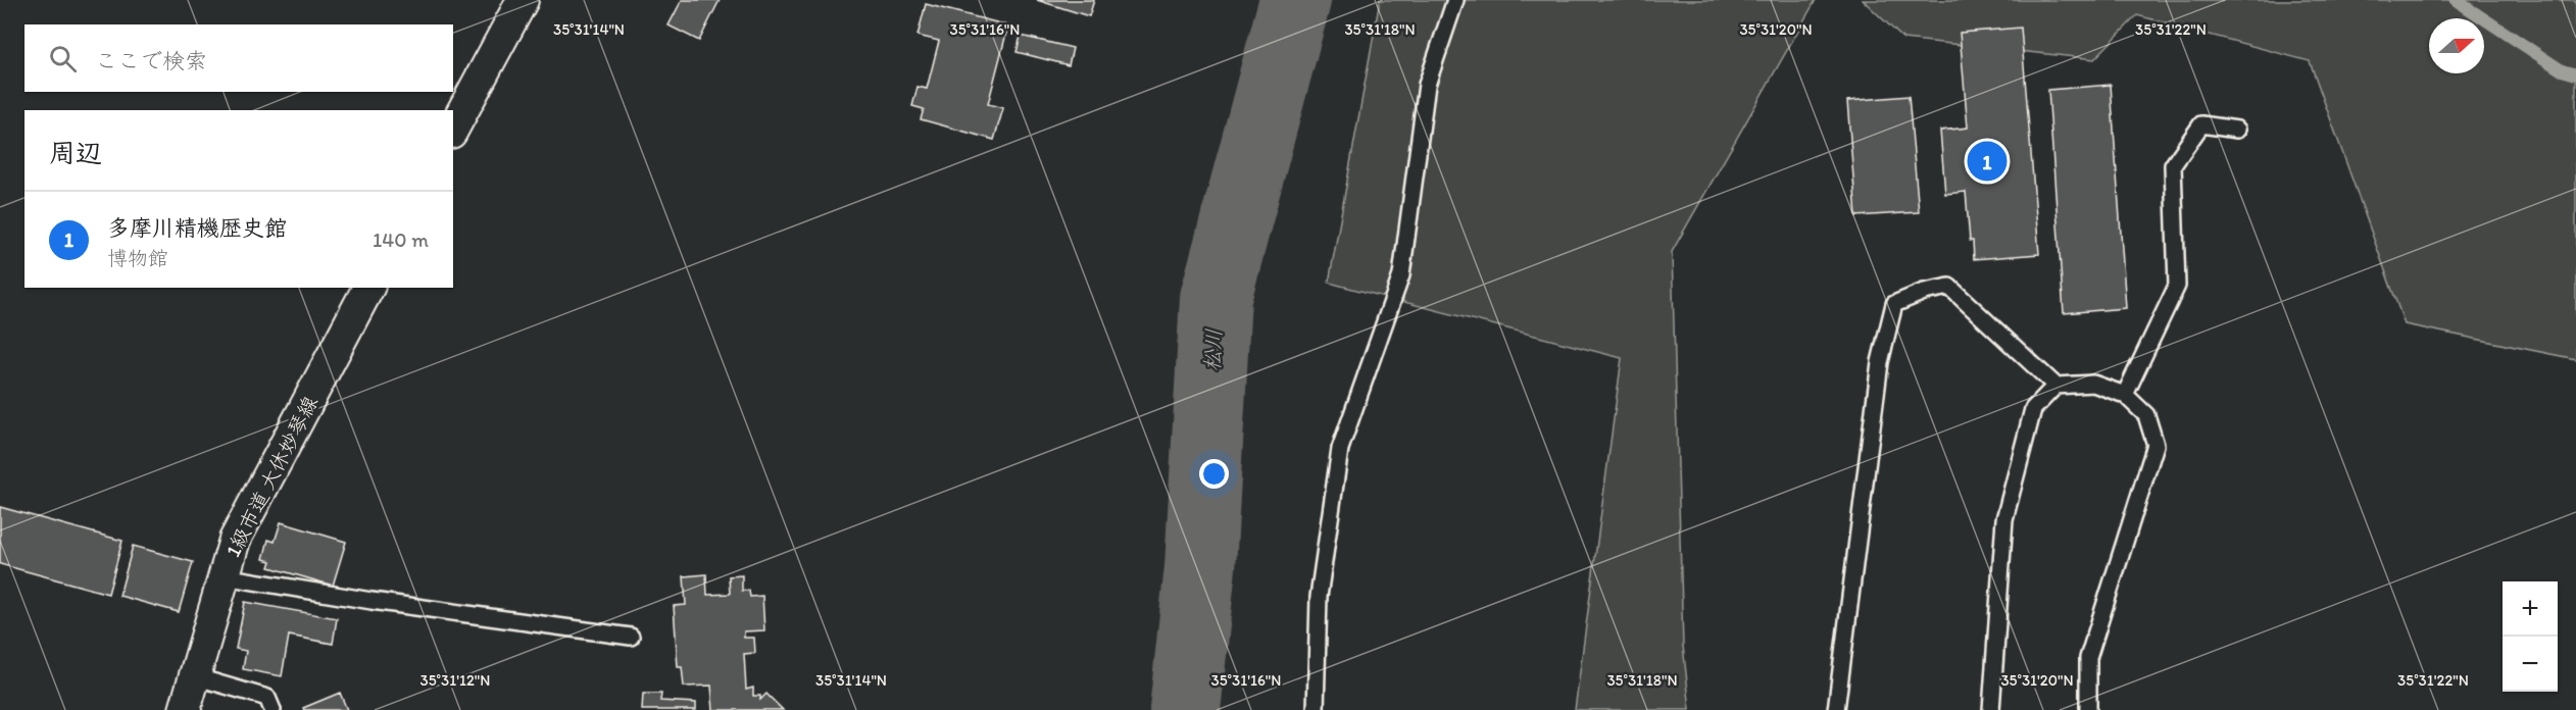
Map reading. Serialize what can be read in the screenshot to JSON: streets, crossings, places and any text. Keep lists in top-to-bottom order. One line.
{"streets":{"street":["1級市道 大休妙琴線"]},"water":["松川"],"north":"right","page":{"search":"ここで検索","heading":"周辺","pins":"1","list":[{"mark":"1","name":"多摩川精機歴史館","note":"博物館","value":"140 m"}],"map_buttons":["+","−"]},"coordinates":["35°31'14\"N","35°31'16\"N","35°31'18\"N","35°31'20\"N","35°31'22\"N","35°31'12\"N"]}
